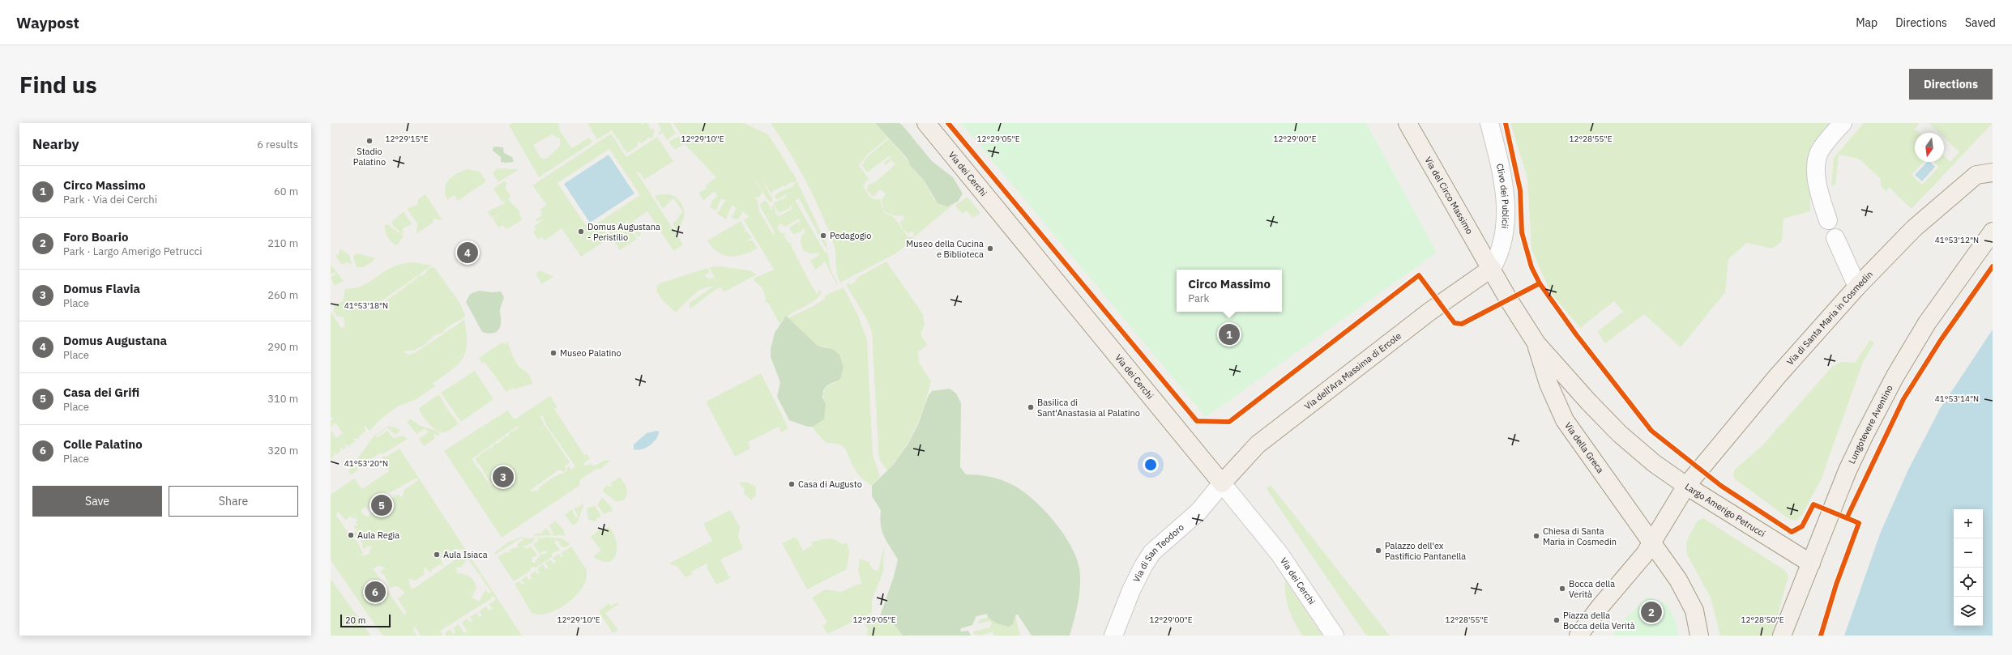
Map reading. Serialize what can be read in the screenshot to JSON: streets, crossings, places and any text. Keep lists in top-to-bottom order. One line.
{"streets":{"main road":["Via dei Cerchi","Via del Circo Massimo","Via di Santa Maria in Cosmedin","Via dell'Ara Massima di Ercole","Lungotevere Aventino","Via della Greca","Largo Amerigo Petrucci"],"street":["Clivo dei Publicii","Via di San Teodoro"]},"crossings":[["Via dei Cerchi","Via dell'Ara Massima di Ercole"],["Via dei Cerchi","Via di San Teodoro"],["Via del Circo Massimo","Clivo dei Publicii"],["Via del Circo Massimo","Via dell'Ara Massima di Ercole"],["Via del Circo Massimo","Via della Greca"],["Clivo dei Publicii","Via dell'Ara Massima di Ercole"],["Clivo dei Publicii","Via della Greca"],["Via di Santa Maria in Cosmedin","Via della Greca"],["Via di Santa Maria in Cosmedin","Largo Amerigo Petrucci"],["Via dell'Ara Massima di Ercole","Via della Greca"],["Via dell'Ara Massima di Ercole","Via di San Teodoro"],["Lungotevere Aventino","Largo Amerigo Petrucci"],["Via della Greca","Largo Amerigo Petrucci"]],"places":["Stadio Palatino","Domus Augustana - Peristilio","Pedagogio","Museo della Cucina e Biblioteca","Museo Palatino","Basilica di Sant'Anastasia al Palatino","Casa di Augusto","Aula Regia","Chiesa di Santa Maria in Cosmedin","Palazzo dell'ex Pastificio Pantanella","Aula Isiaca","Bocca della Verità","Piazza della Bocca della Verità"],"scale_bar":"20 m","north":"bottom","page":{"header":"Waypost","nav":["Map","Directions","Saved"],"buttons":["Directions",["Save","Share"]],"title":"Find us","heading":["Nearby","6 results"],"list":[{"mark":"1","name":"Circo Massimo","note":"Park · Via dei Cerchi","value":"60 m"},{"mark":"2","name":"Foro Boario","note":"Park · Largo Amerigo Petrucci","value":"210 m"},{"mark":"3","name":"Domus Flavia","note":"Place","value":"260 m"},{"mark":"4","name":"Domus Augustana","note":"Place","value":"290 m"},{"mark":"5","name":"Casa dei Grifi","note":"Place","value":"310 m"},{"mark":"6","name":"Colle Palatino","note":"Place","value":"320 m"}],"pins":["4","1","3","5","6","2"],"popup":["Circo Massimo","Park"],"map_buttons":["+","−"],"scale":"20 m"},"coordinates":["12°29'15\"E","12°29'10\"E","12°29'05\"E","12°29'00\"E","12°28'55\"E","41°53'12\"N","41°53'18\"N","41°53'14\"N","41°53'20\"N","12°28'50\"E"]}
